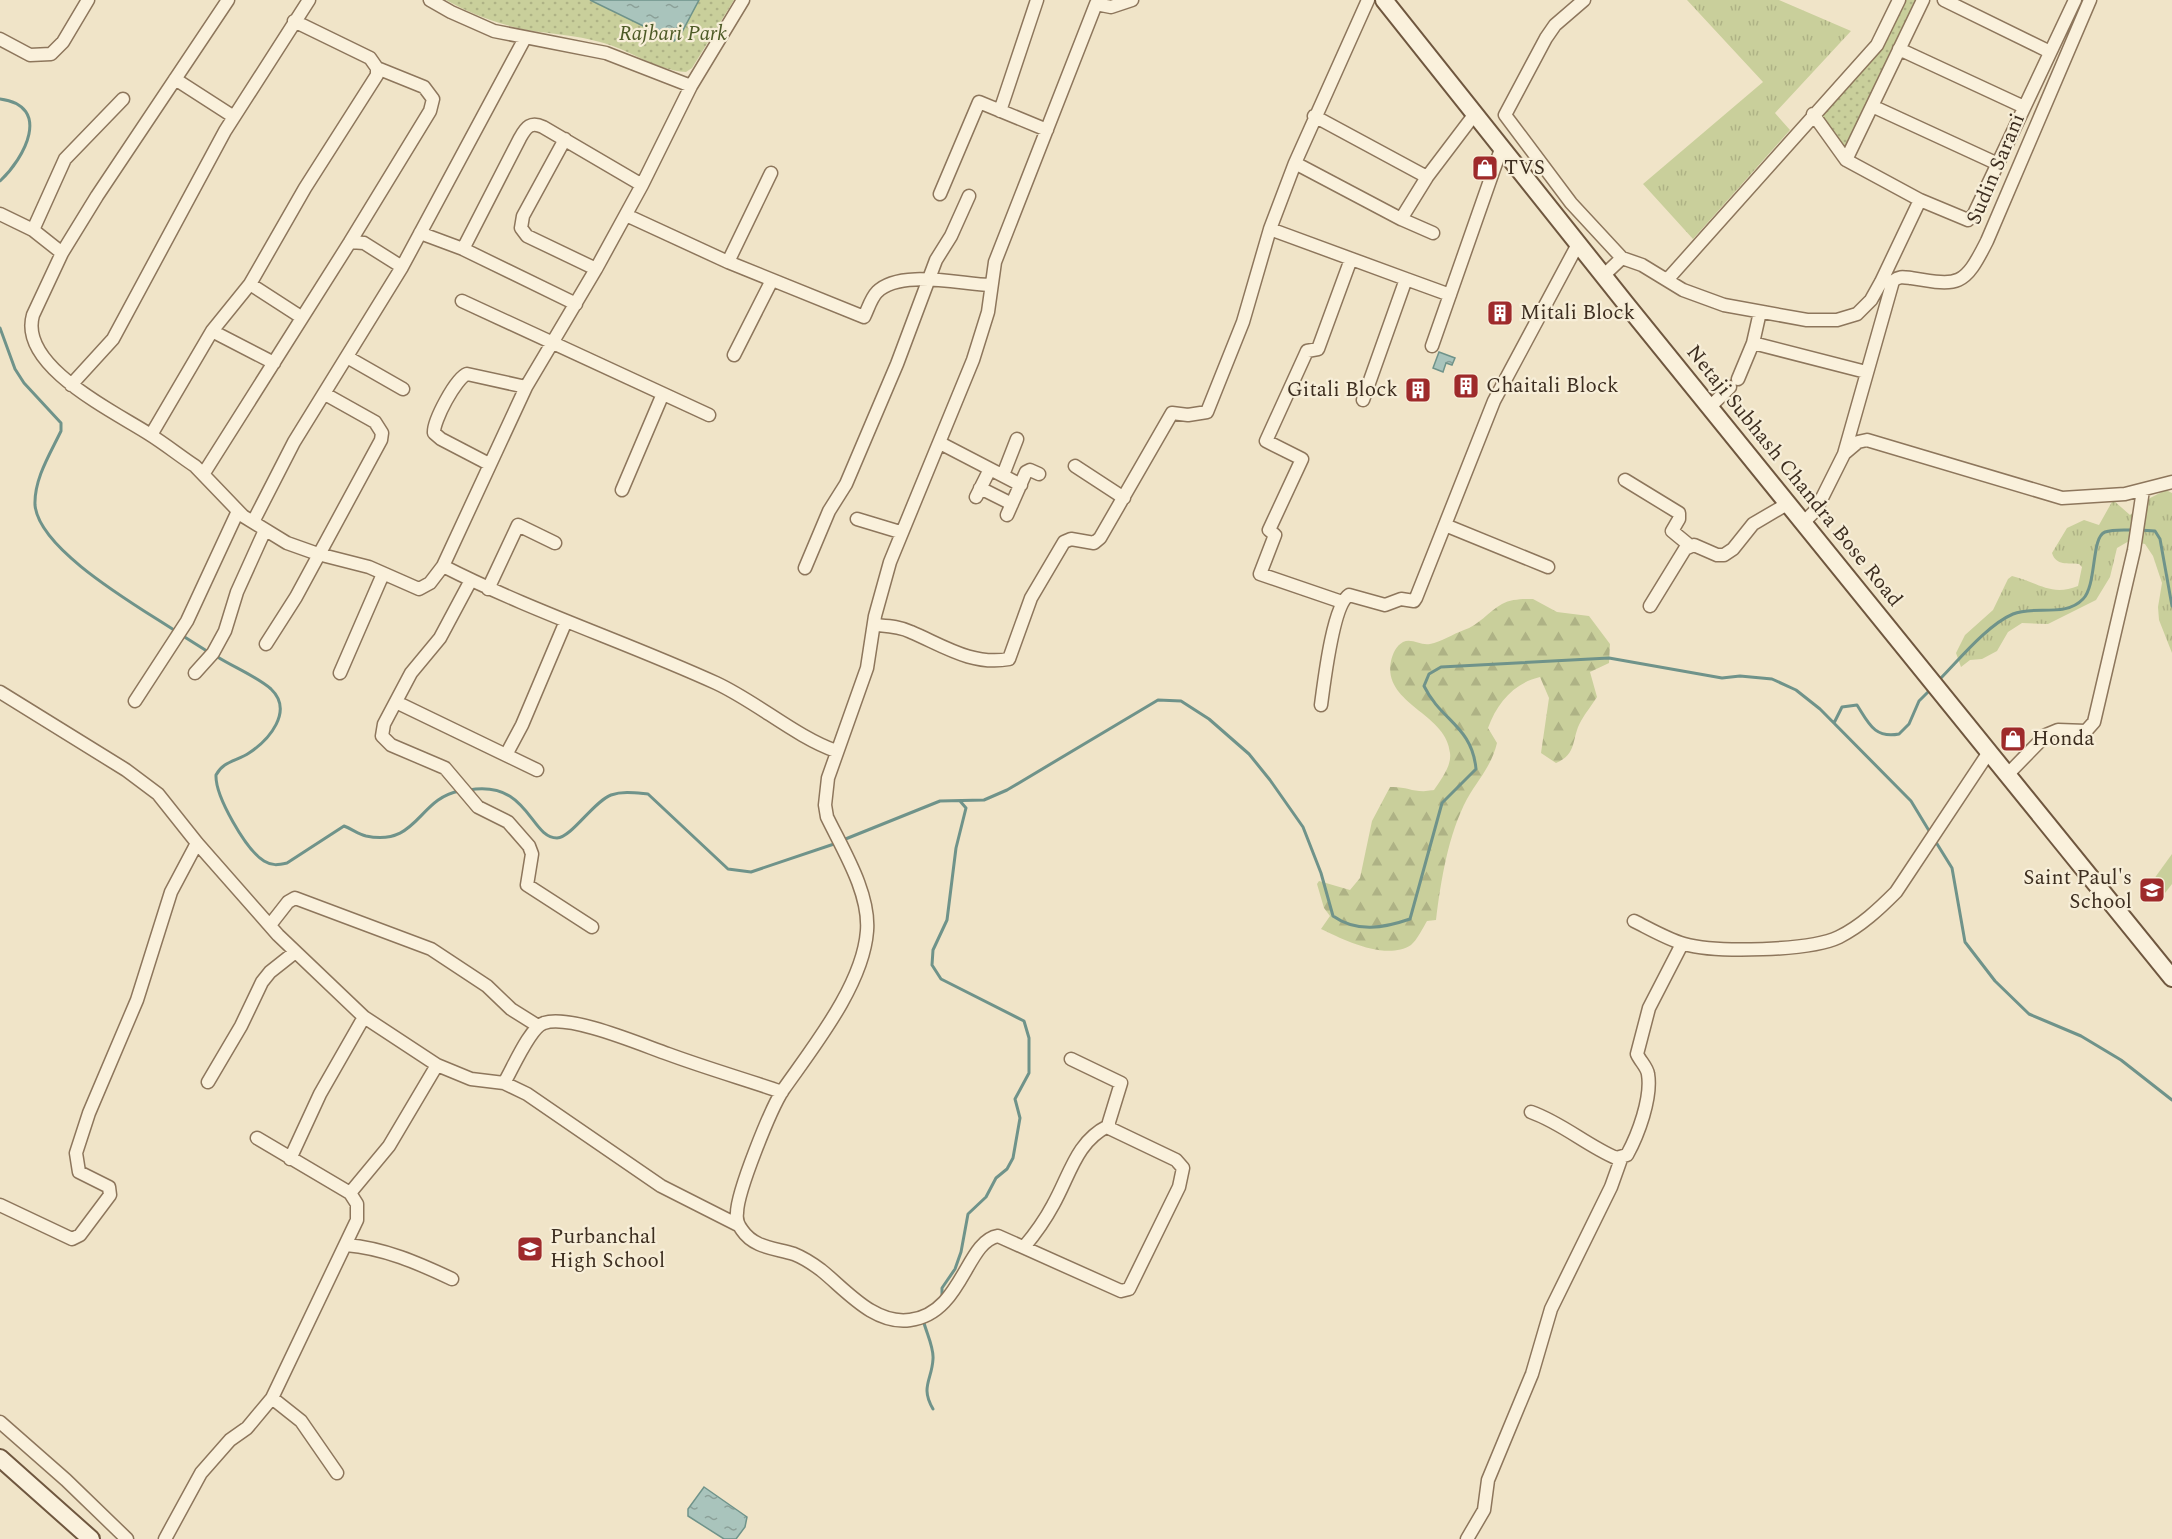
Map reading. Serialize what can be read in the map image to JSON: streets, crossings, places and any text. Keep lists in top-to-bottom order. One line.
{"streets":{"street":["Sudin Sarani","Netaji Subhash Chandra Bose Road"]},"parks":["Rajbari Park"],"places":{"shop":["TVS","Honda"],"building":["Mitali Block","Chaitali Block","Gitali Block"],"school or university":["Saint Paul's School","Purbanchal High School"]}}
